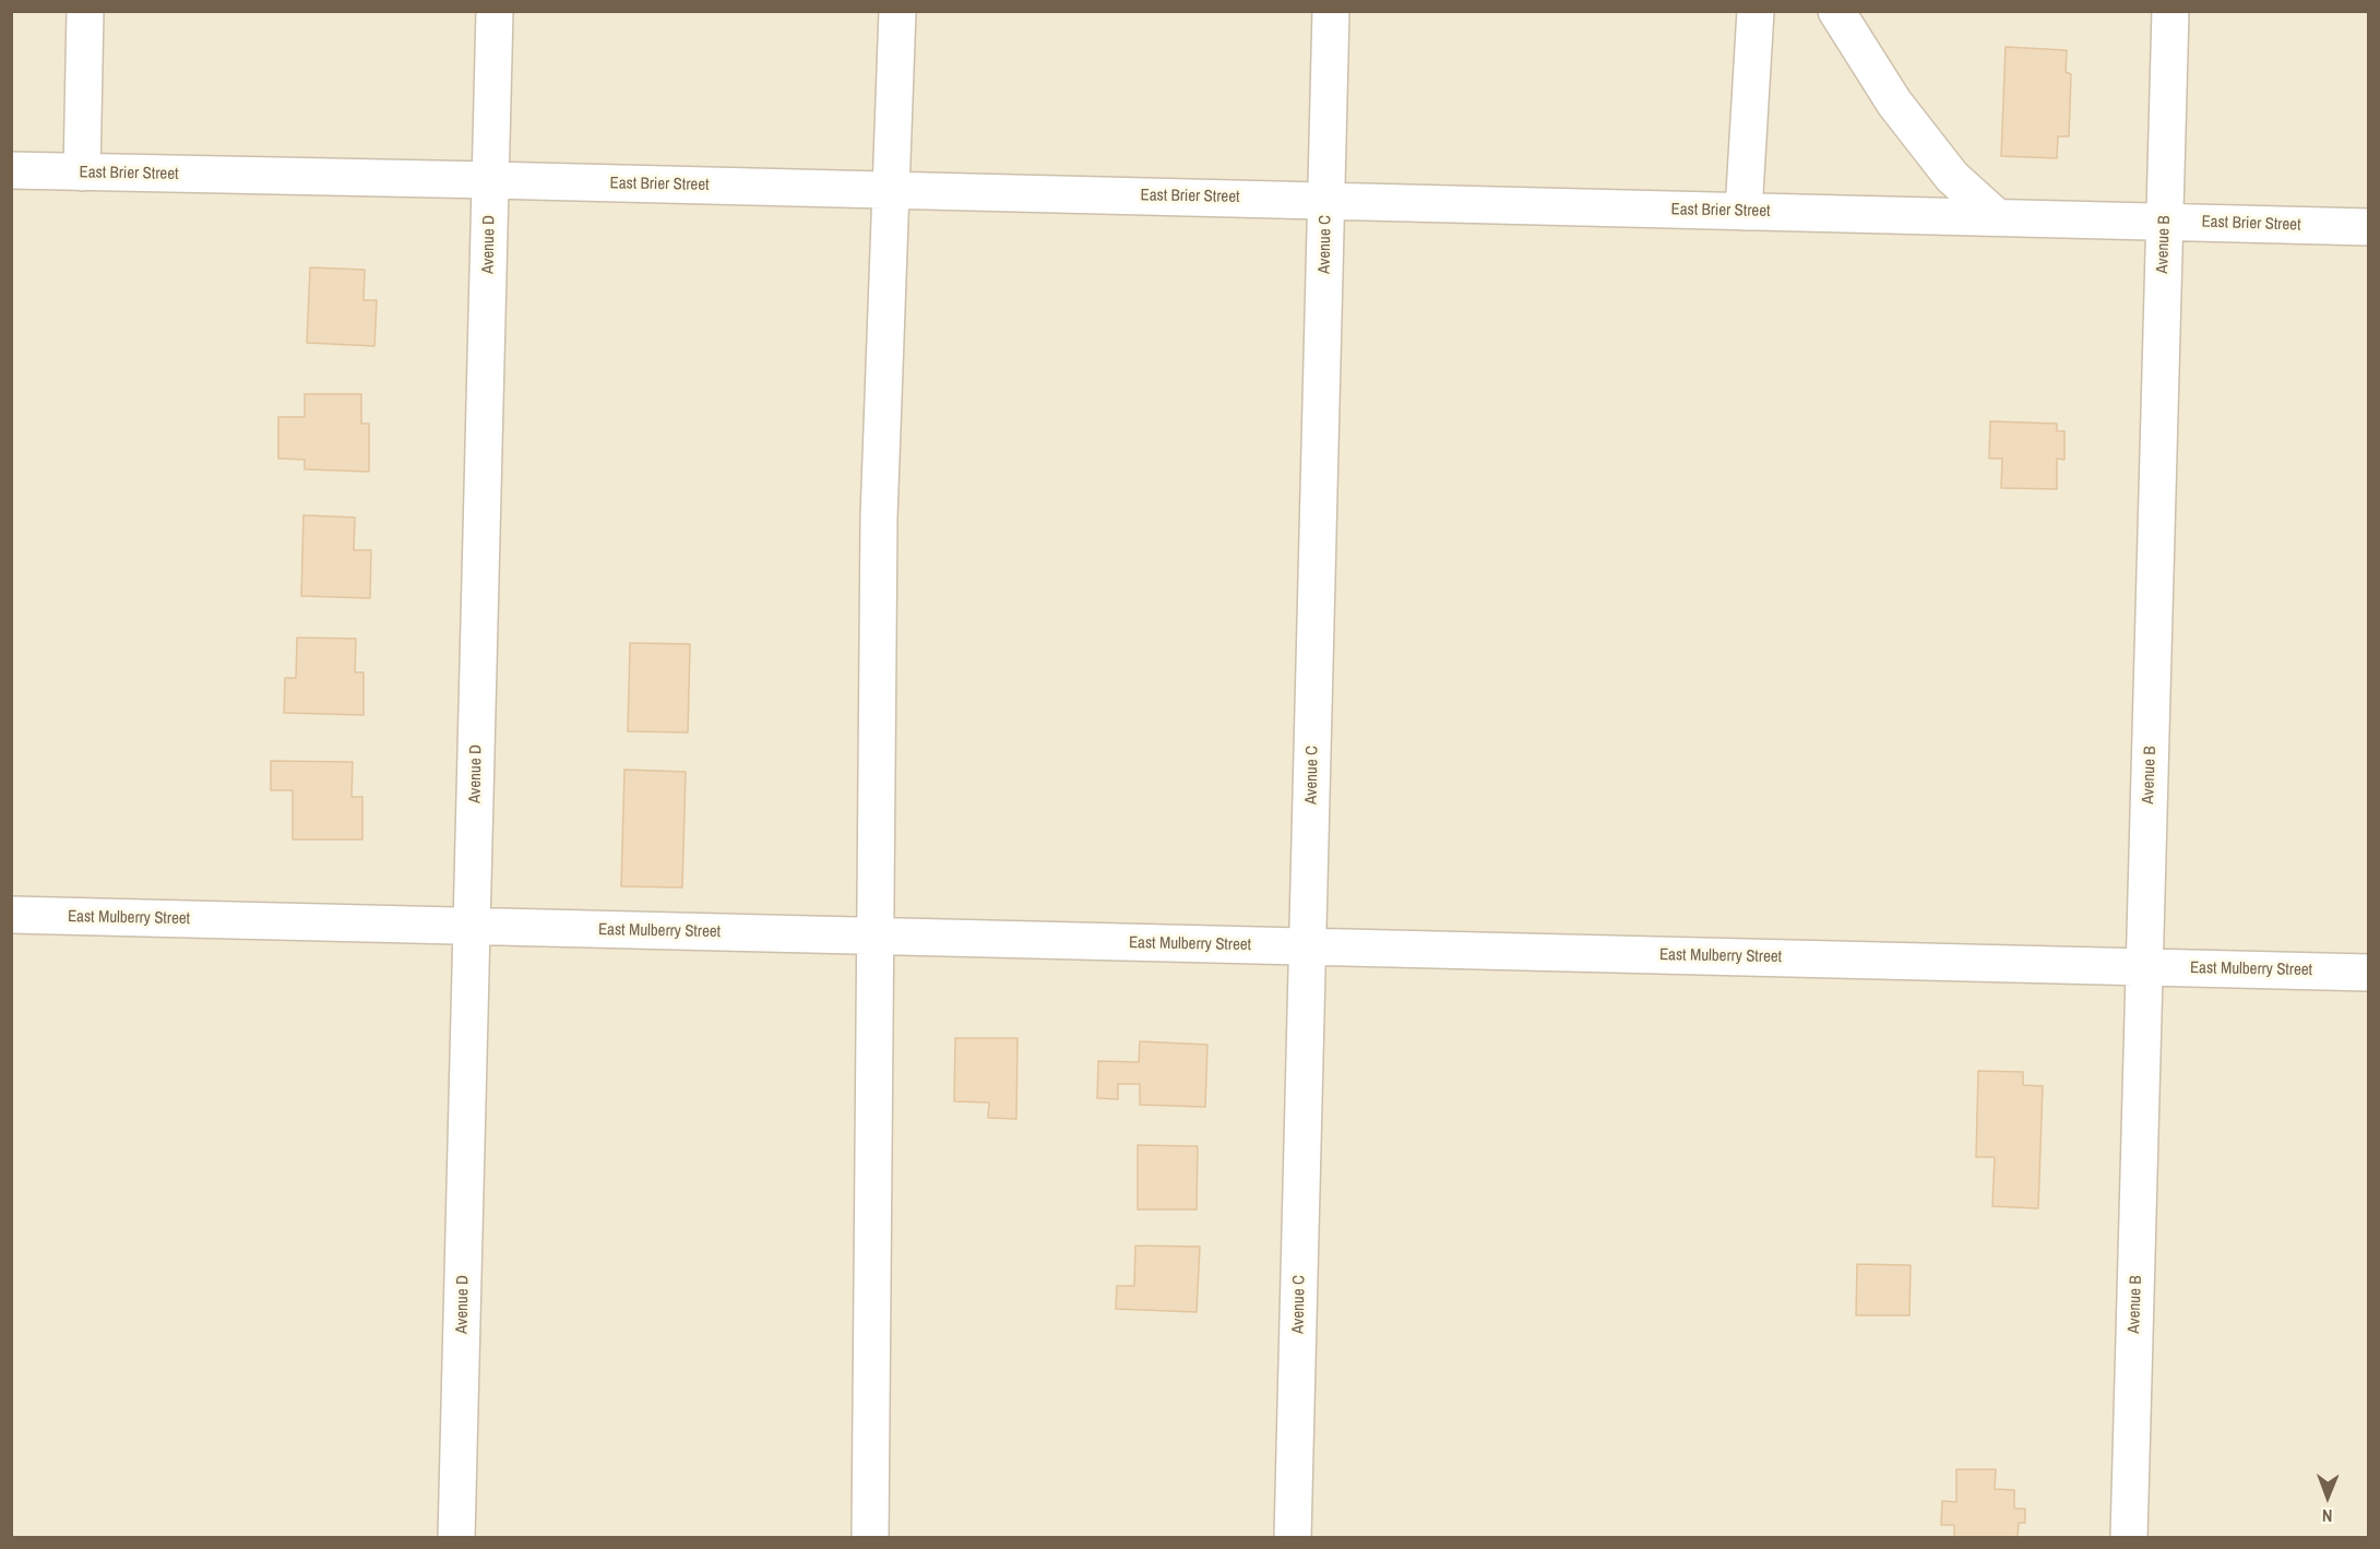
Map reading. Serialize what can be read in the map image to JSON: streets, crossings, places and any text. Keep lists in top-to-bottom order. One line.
{"streets":{"street":["East Brier Street","Avenue D","Avenue C","Avenue B","East Mulberry Street"]},"crossings":[["East Brier Street","Avenue D"],["East Brier Street","Avenue C"],["East Brier Street","Avenue B"],["Avenue D","East Mulberry Street"],["Avenue C","East Mulberry Street"],["Avenue B","East Mulberry Street"]],"north":"bottom"}
